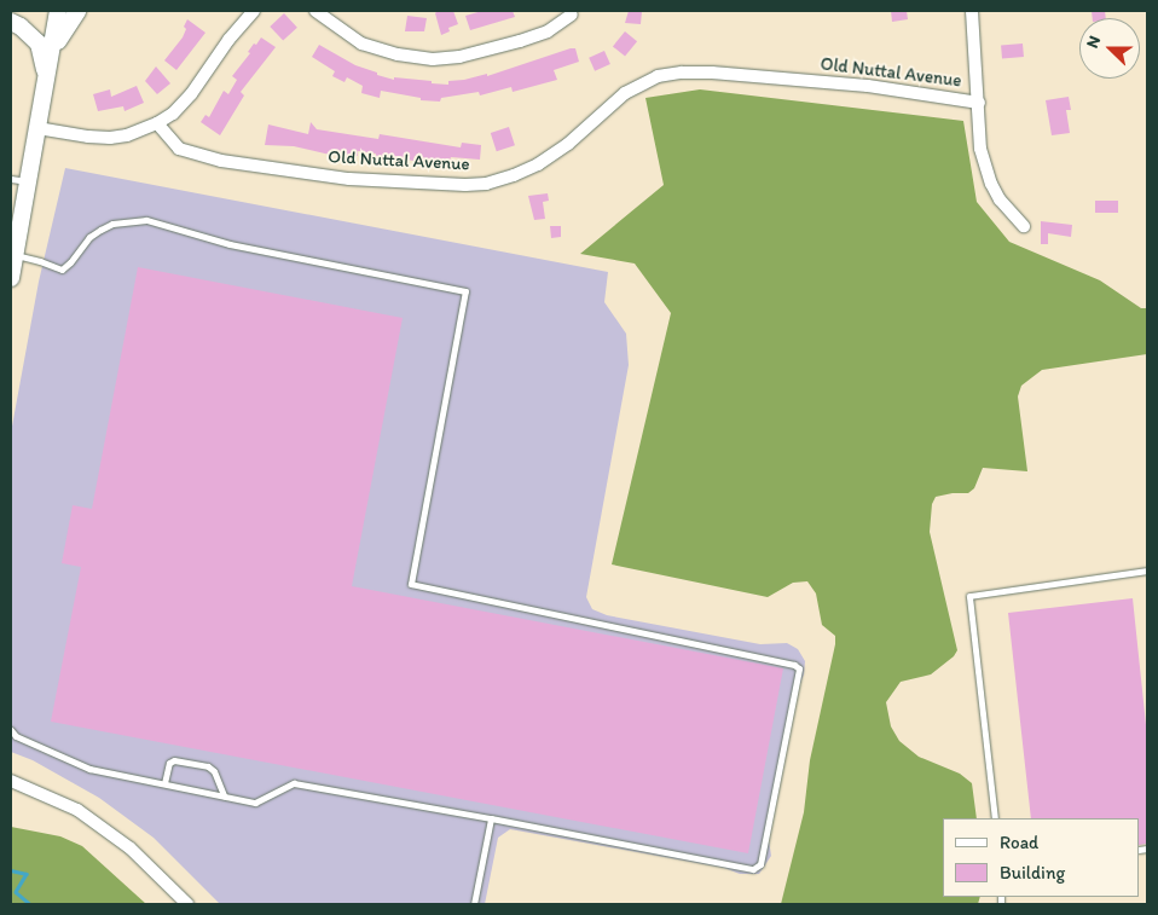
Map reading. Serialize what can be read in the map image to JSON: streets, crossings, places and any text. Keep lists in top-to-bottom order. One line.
{"streets":{"street":["Old Nuttal Avenue"]},"legend":["Road","Building"],"north":"left"}
